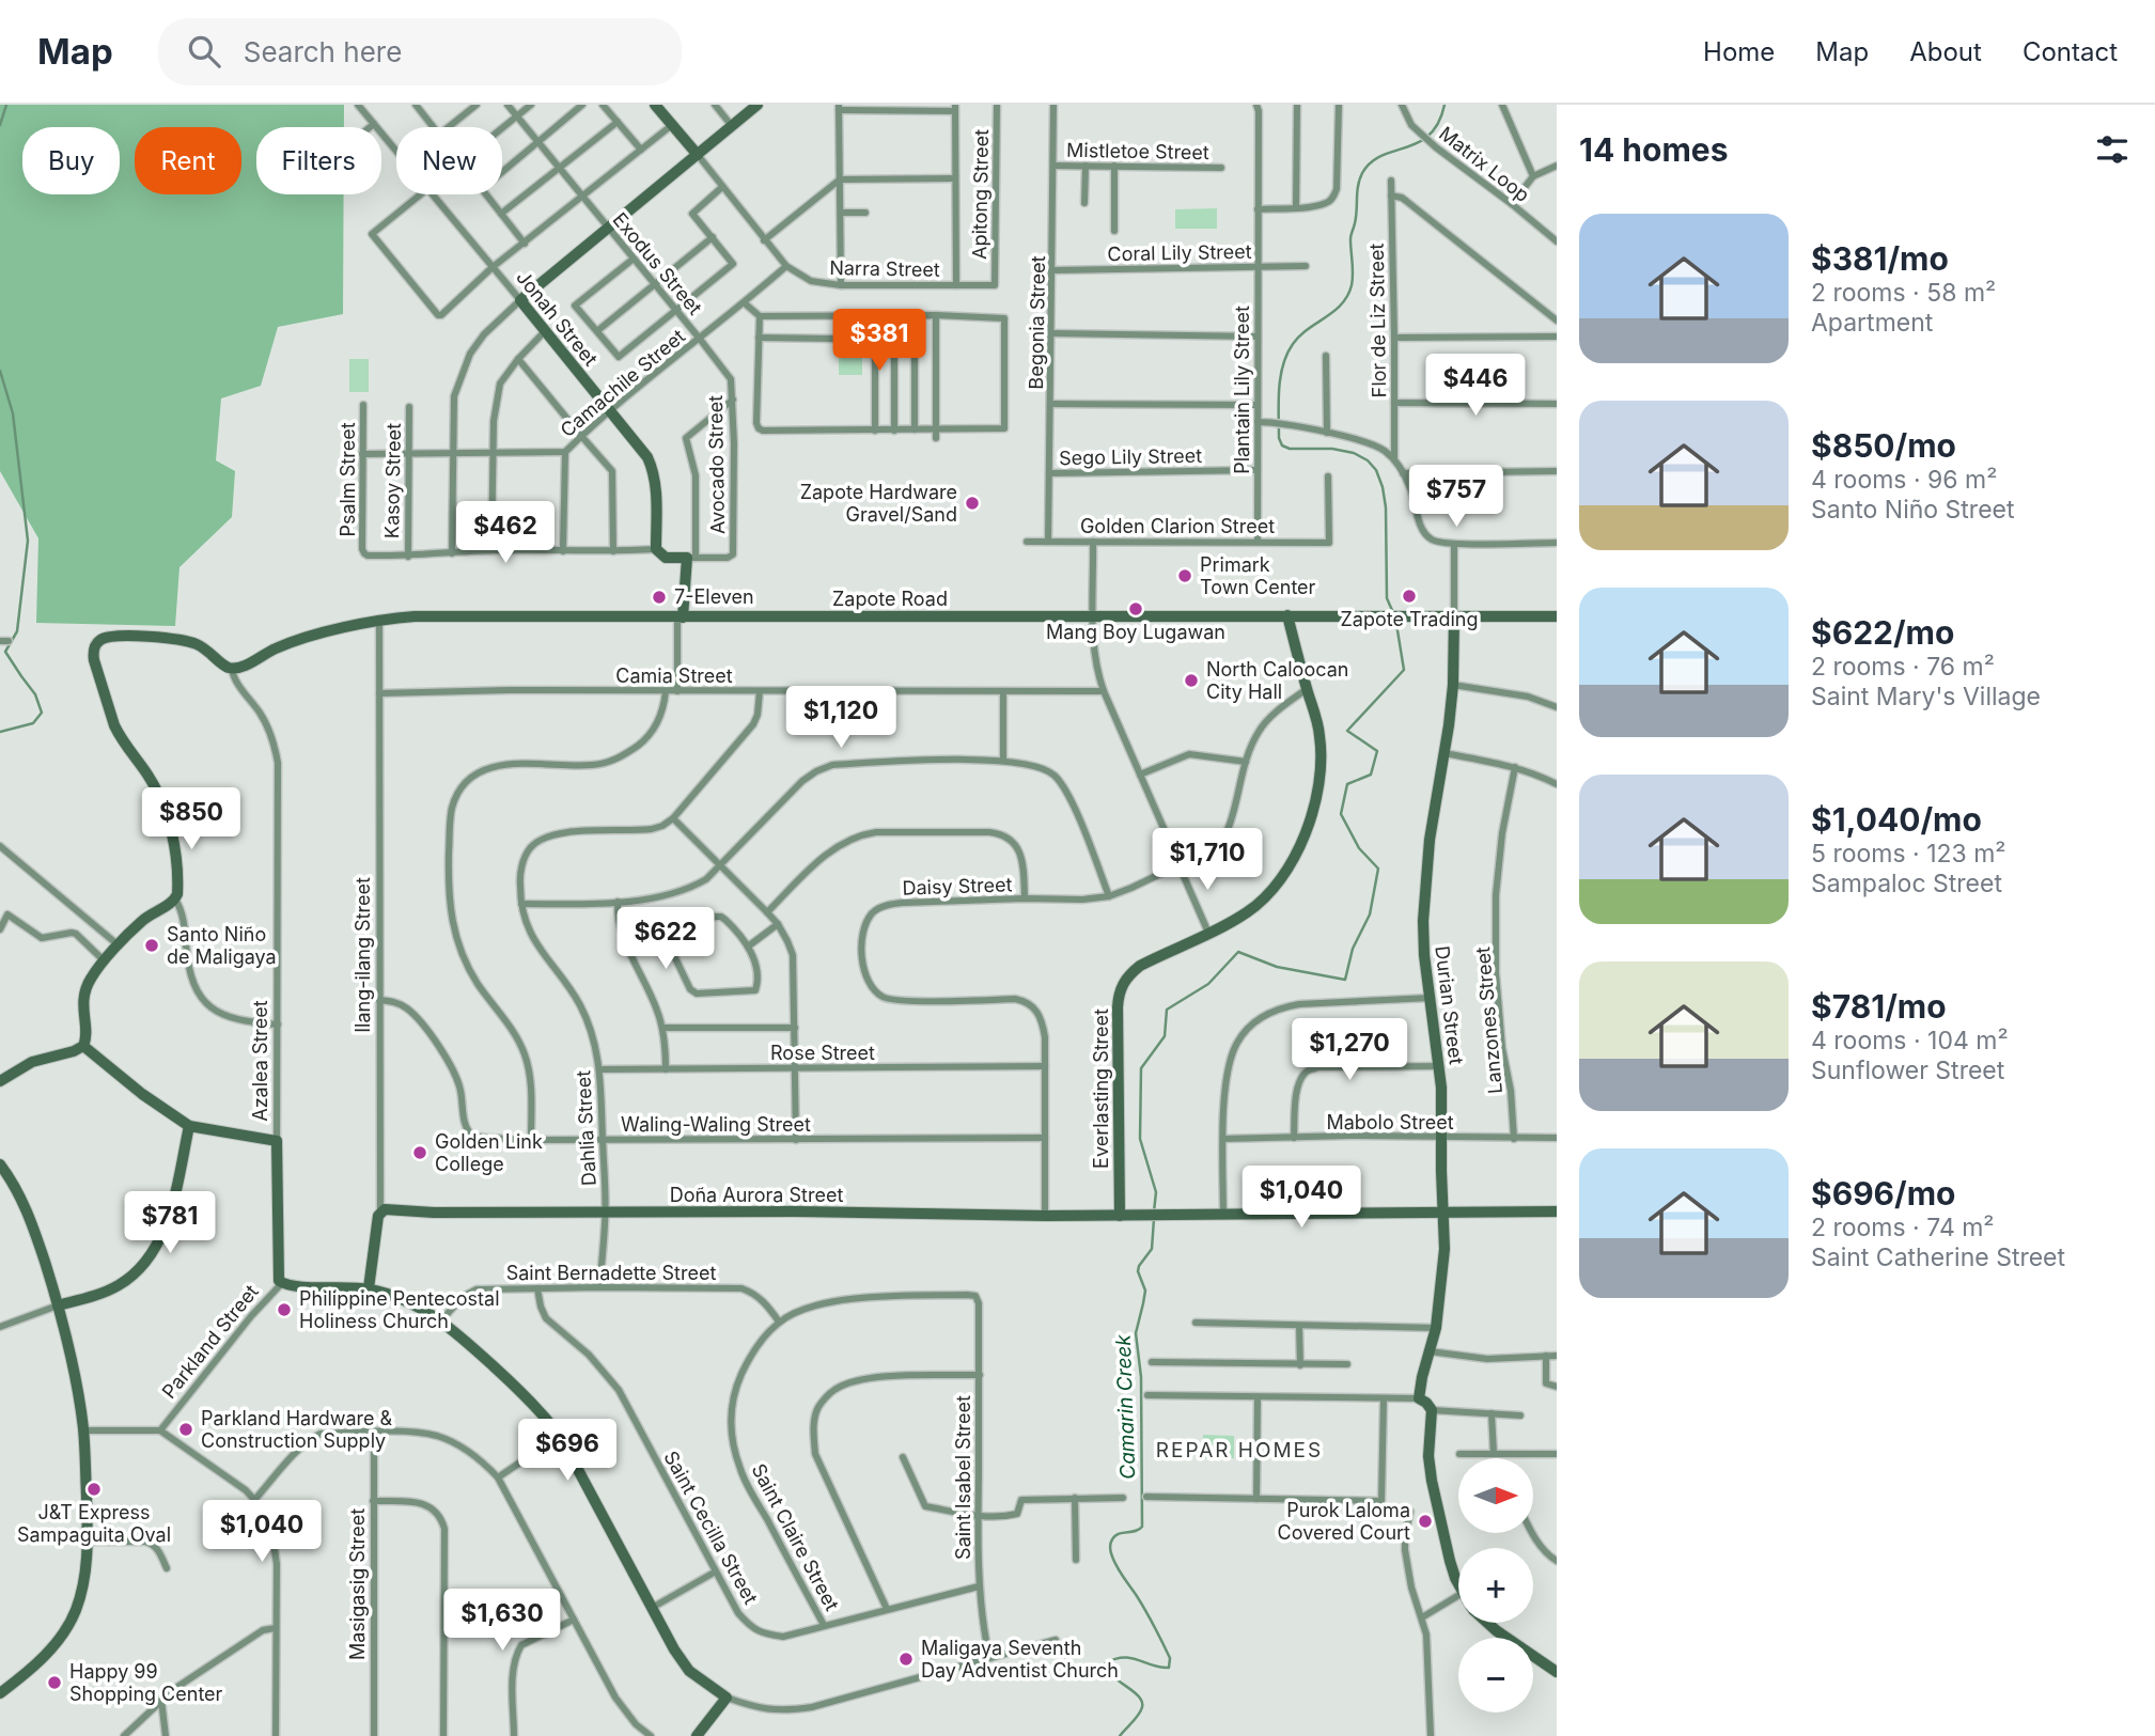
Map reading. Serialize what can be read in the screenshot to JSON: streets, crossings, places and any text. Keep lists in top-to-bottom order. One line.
{"streets":{"street":["Mistletoe Street","Matrix Loop","Apitong Street","Coral Lily Street","Exodus Street","Narra Street","Jonah Street","Flor de Liz Street","Begonia Street","Camachile Street","Plantain Lily Street","Sego Lily Street","Avocado Street","Psalm Street","Kasoy Street","Golden Clarion Street","Zapote Road","Camia Street","Daisy Street","Ilang-ilang Street","Durian Street","Lanzones Street","Rose Street","Azalea Street","Everlasting Street","Mabolo Street","Waling-Waling Street","Dahlia Street","Doña Aurora Street","Saint Bernadette Street","Parkland Street","Saint Isabel Street","Saint Cecilla Street","Saint Claire Street","Masigasig Street"]},"crossings":[["Mistletoe Street","Begonia Street"],["Apitong Street","Narra Street"],["Coral Lily Street","Begonia Street"],["Coral Lily Street","Plantain Lily Street"],["Exodus Street","Camachile Street"],["Exodus Street","Avocado Street"],["Narra Street","Camachile Street"],["Jonah Street","Camachile Street"],["Begonia Street","Sego Lily Street"],["Begonia Street","Golden Clarion Street"],["Camachile Street","Avocado Street"],["Camachile Street","Psalm Street"],["Camachile Street","Kasoy Street"],["Plantain Lily Street","Sego Lily Street"],["Plantain Lily Street","Golden Clarion Street"],["Psalm Street","Kasoy Street"],["Zapote Road","Ilang-ilang Street"],["Zapote Road","Durian Street"],["Zapote Road","Azalea Street"],["Zapote Road","Everlasting Street"],["Camia Street","Ilang-ilang Street"],["Daisy Street","Rose Street"],["Daisy Street","Everlasting Street"],["Daisy Street","Waling-Waling Street"],["Daisy Street","Doña Aurora Street"],["Ilang-ilang Street","Waling-Waling Street"],["Ilang-ilang Street","Doña Aurora Street"],["Ilang-ilang Street","Parkland Street"],["Durian Street","Mabolo Street"],["Durian Street","Doña Aurora Street"],["Lanzones Street","Mabolo Street"],["Rose Street","Dahlia Street"],["Azalea Street","Parkland Street"],["Everlasting Street","Doña Aurora Street"],["Waling-Waling Street","Dahlia Street"],["Dahlia Street","Doña Aurora Street"],["Dahlia Street","Saint Bernadette Street"],["Saint Bernadette Street","Parkland Street"],["Saint Bernadette Street","Saint Cecilla Street"],["Saint Bernadette Street","Saint Claire Street"],["Saint Isabel Street","Saint Cecilla Street"],["Saint Isabel Street","Saint Claire Street"],["Saint Cecilla Street","Saint Claire Street"]],"districts":["REPAR HOMES"],"water":["Camarin Creek"],"places":["Zapote Hardware Gravel/Sand","Primark Town Center","Zapote Trading","7-Eleven","Mang Boy Lugawan","North Caloocan City Hall","Santo Niño de Maligaya","Golden Link College","Philippine Pentecostal Holiness Church","Parkland Hardware & Construction Supply","J&T Express Sampaguita Oval","Purok Laloma Covered Court","Maligaya Seventh Day Adventist Church","Happy 99 Shopping Center"],"north":"right","page":{"header":"Map","search":"Search here","nav":["Home","Map","About","Contact"],"heading":"14 homes","chip":["Buy","Rent","Filters","New"],"list":[{"name":"$381/mo","note":"2 rooms · 58 m² · Apartment"},{"name":"$850/mo","note":"4 rooms · 96 m² · Santo Niño Street"},{"name":"$622/mo","note":"2 rooms · 76 m² · Saint Mary's Village"},{"name":"$1,040/mo","note":"5 rooms · 123 m² · Sampaloc Street"},{"name":"$781/mo","note":"4 rooms · 104 m² · Sunflower Street"},{"name":"$696/mo","note":"2 rooms · 74 m² · Saint Catherine Street"}],"price":["$381","$446","$757","$462","$1,120","$850","$1,710","$622","$1,270","$1,040","$781","$696","$1,040","$1,630"],"map_buttons":["+","−"]}}
